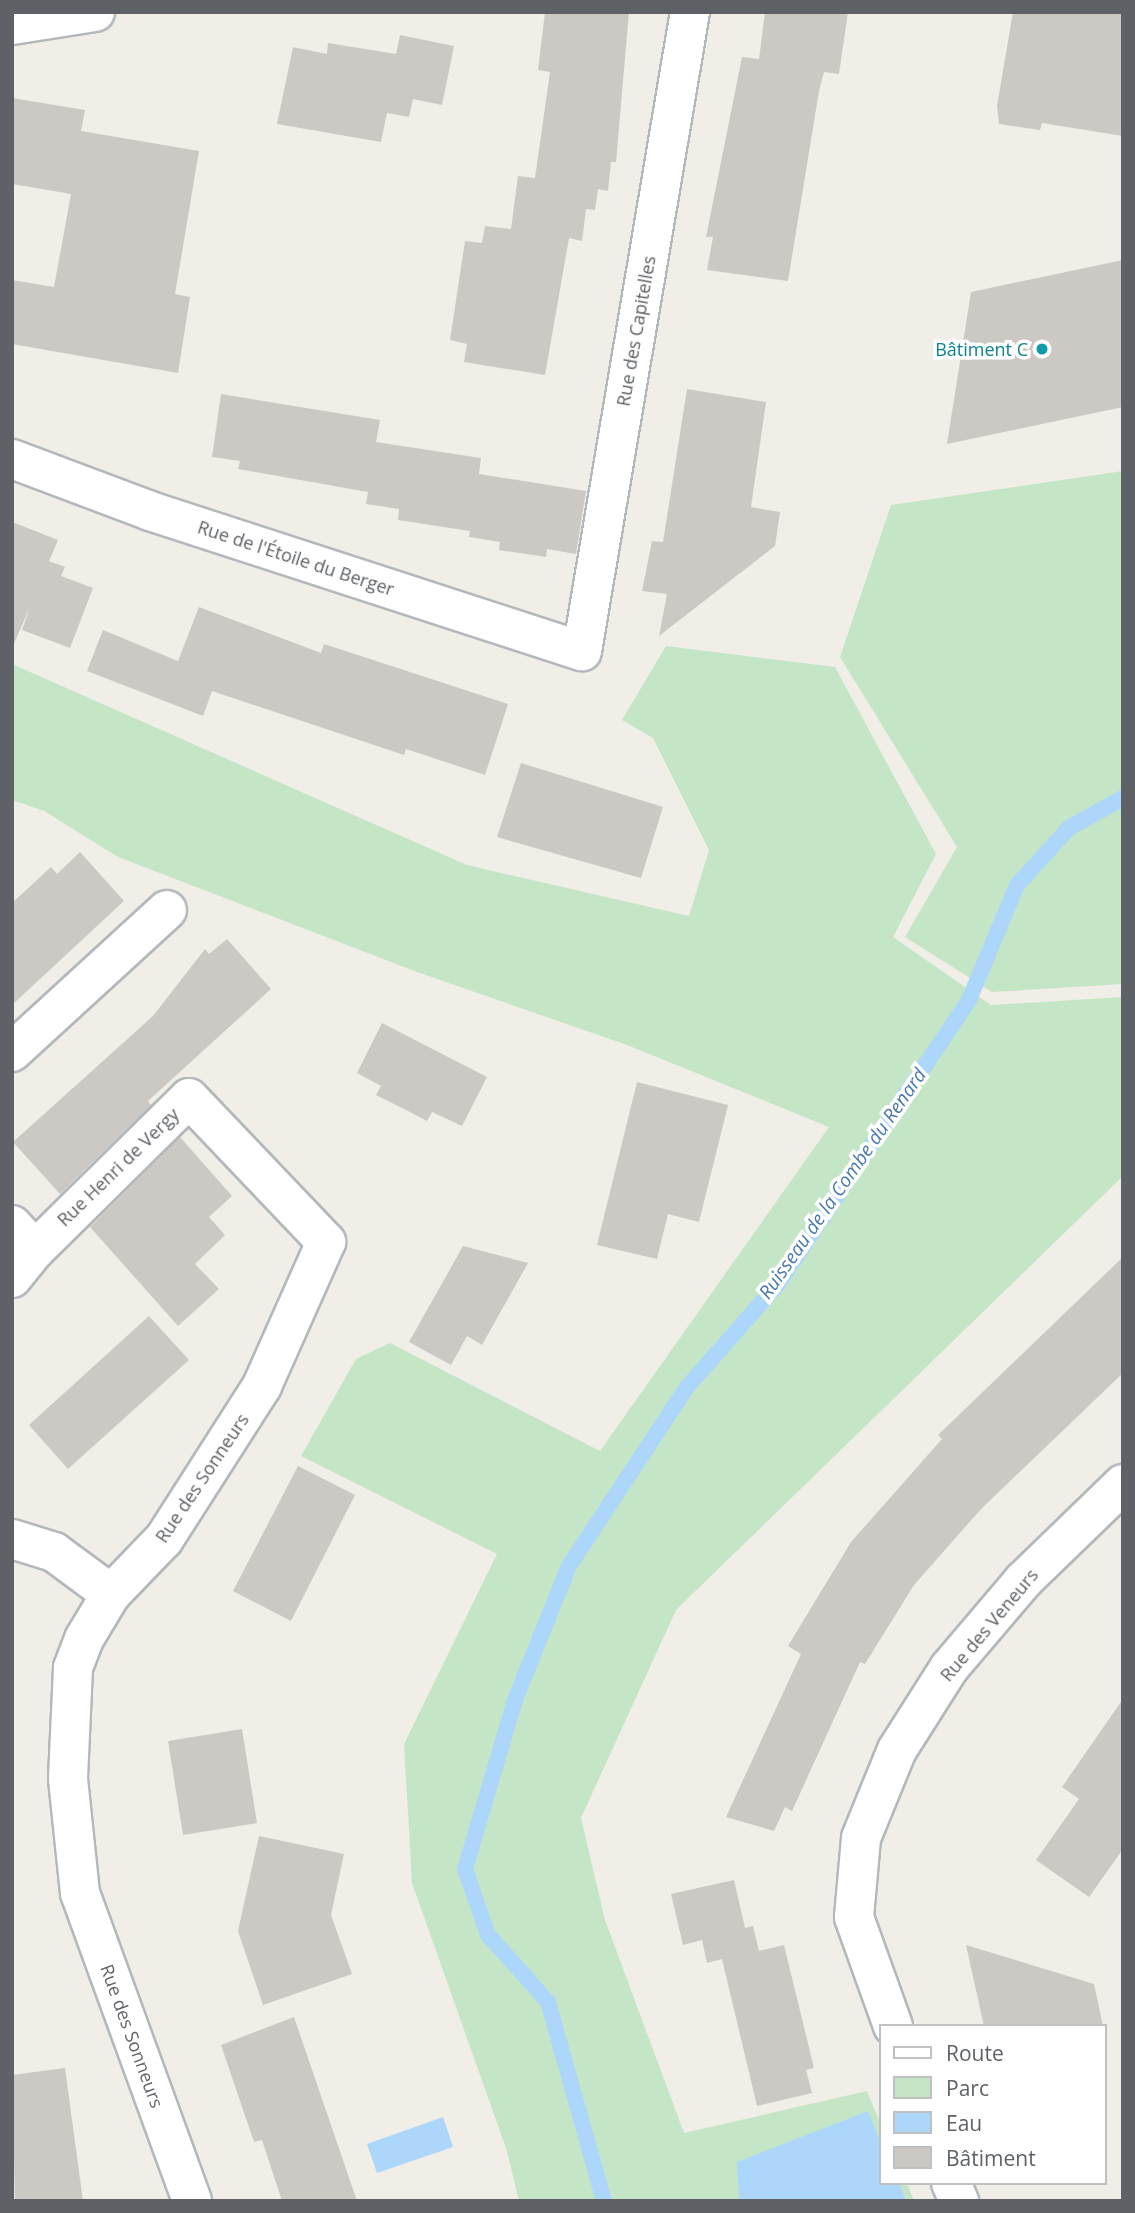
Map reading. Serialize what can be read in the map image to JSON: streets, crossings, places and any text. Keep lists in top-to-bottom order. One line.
{"streets":{"street":["Rue des Capitelles","Rue de l'Étoile du Berger","Rue Henri de Vergy","Rue des Sonneurs","Rue des Veneurs"]},"crossings":[["Rue des Capitelles","Rue de l'Étoile du Berger"],["Rue Henri de Vergy","Rue des Sonneurs"]],"water":["Ruisseau de la Combe du Renard"],"places":["Bâtiment C"],"legend":["Route","Parc","Eau","Bâtiment"]}
